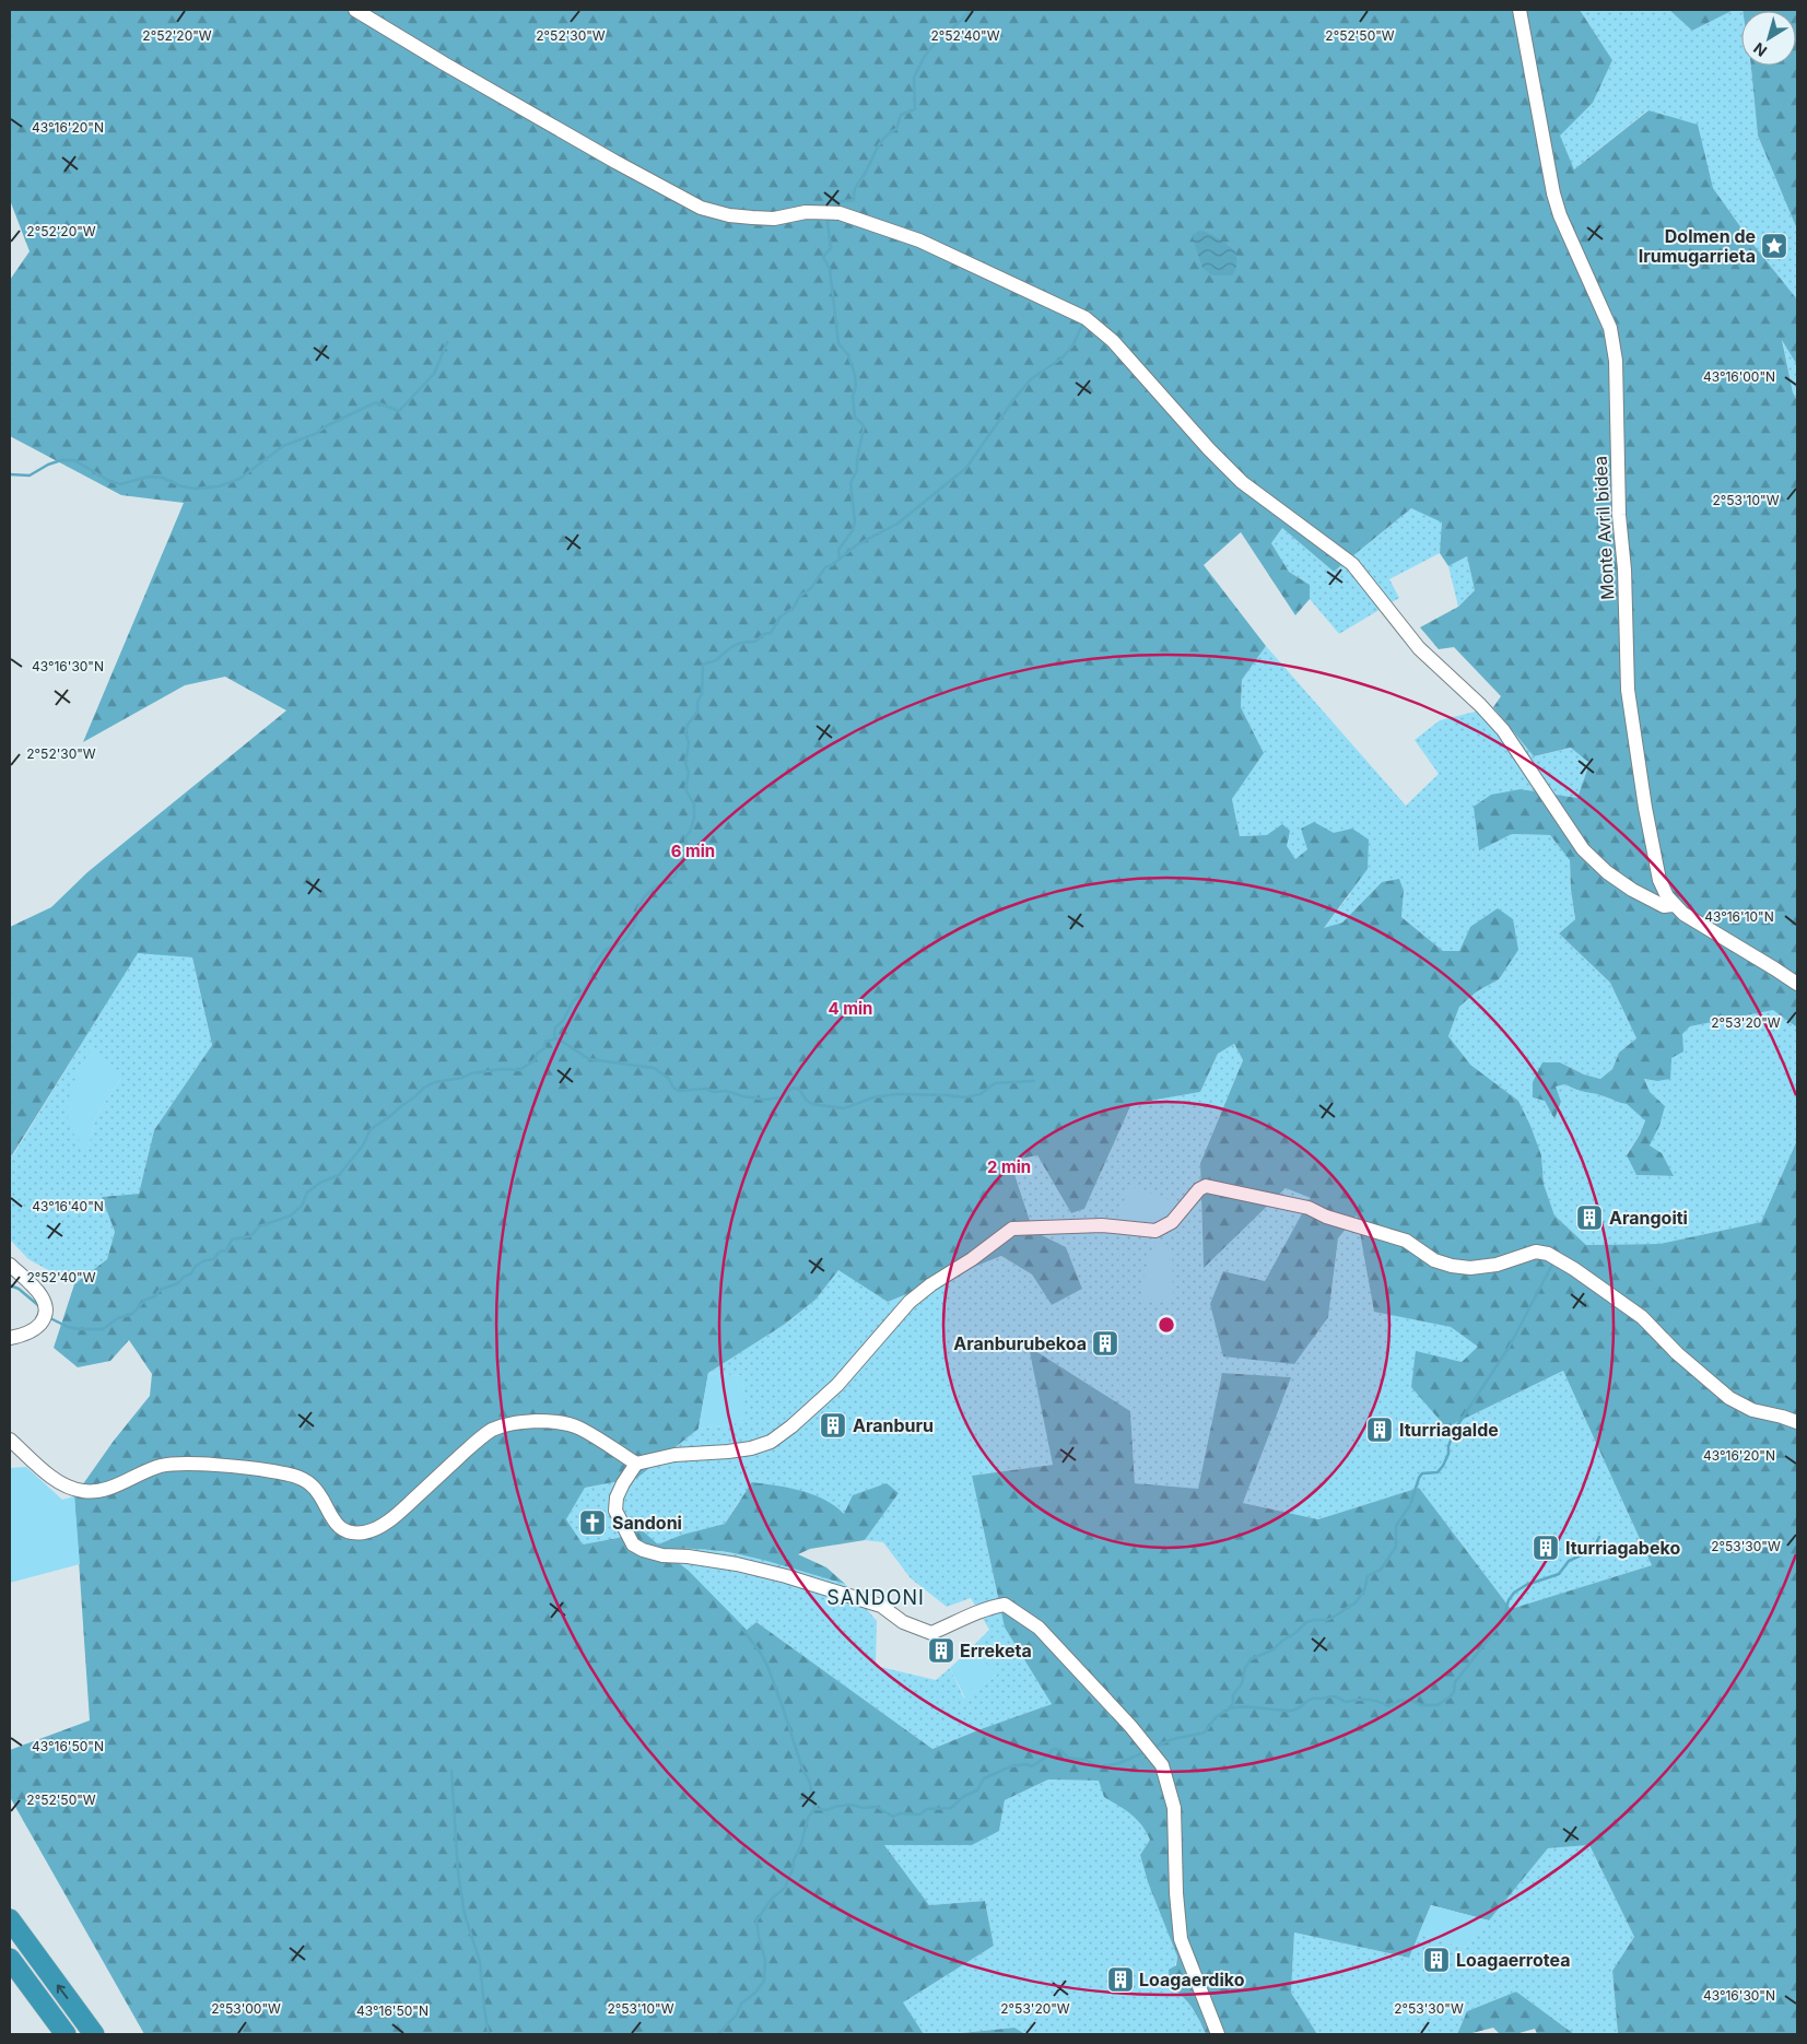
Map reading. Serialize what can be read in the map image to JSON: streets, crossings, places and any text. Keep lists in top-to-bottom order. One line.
{"streets":{"street":["Monte Avril bidea"]},"districts":["SANDONI"],"places":{"place":["Dolmen de Irumugarrieta"],"building":["Arangoiti","Aranburubekoa","Aranburu","Iturriagalde","Iturriagabeko","Erreketa","Loagaerrotea","Loagaerdiko"],"church":["Sandoni"]},"north":"bottom left","coordinates":["2°52'20\"W","2°52'30\"W","2°52'40\"W","2°52'50\"W","43°16'20\"N","43°16'00\"N","2°53'10\"W","43°16'30\"N","43°16'10\"N","2°53'20\"W","43°16'40\"N","2°53'30\"W","43°16'50\"N","2°53'00\"W"],"rings":["6 min","4 min","2 min"]}
